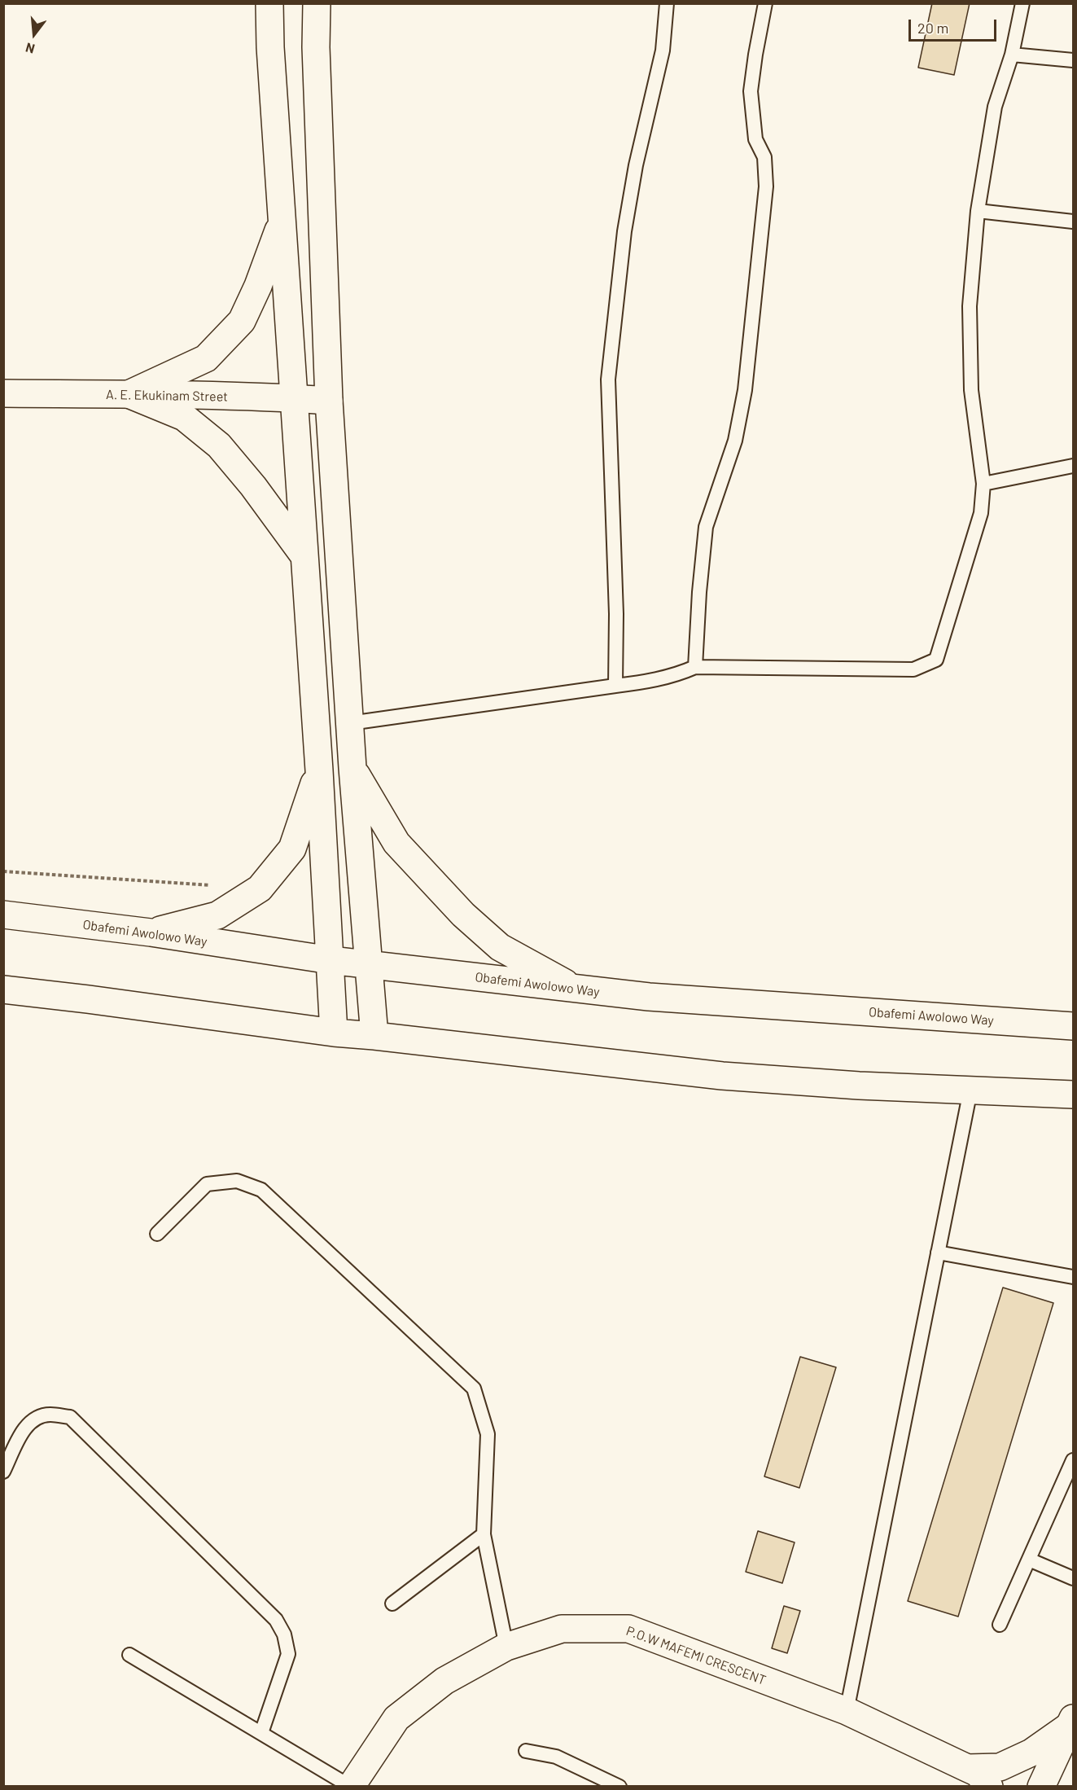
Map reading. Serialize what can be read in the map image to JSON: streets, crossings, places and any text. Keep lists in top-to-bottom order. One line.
{"streets":{"main road":["A. E. Ekukinam Street","Obafemi Awolowo Way","P.O.W MAFEMI CRESCENT"]},"scale_bar":"20 m","north":"bottom"}
